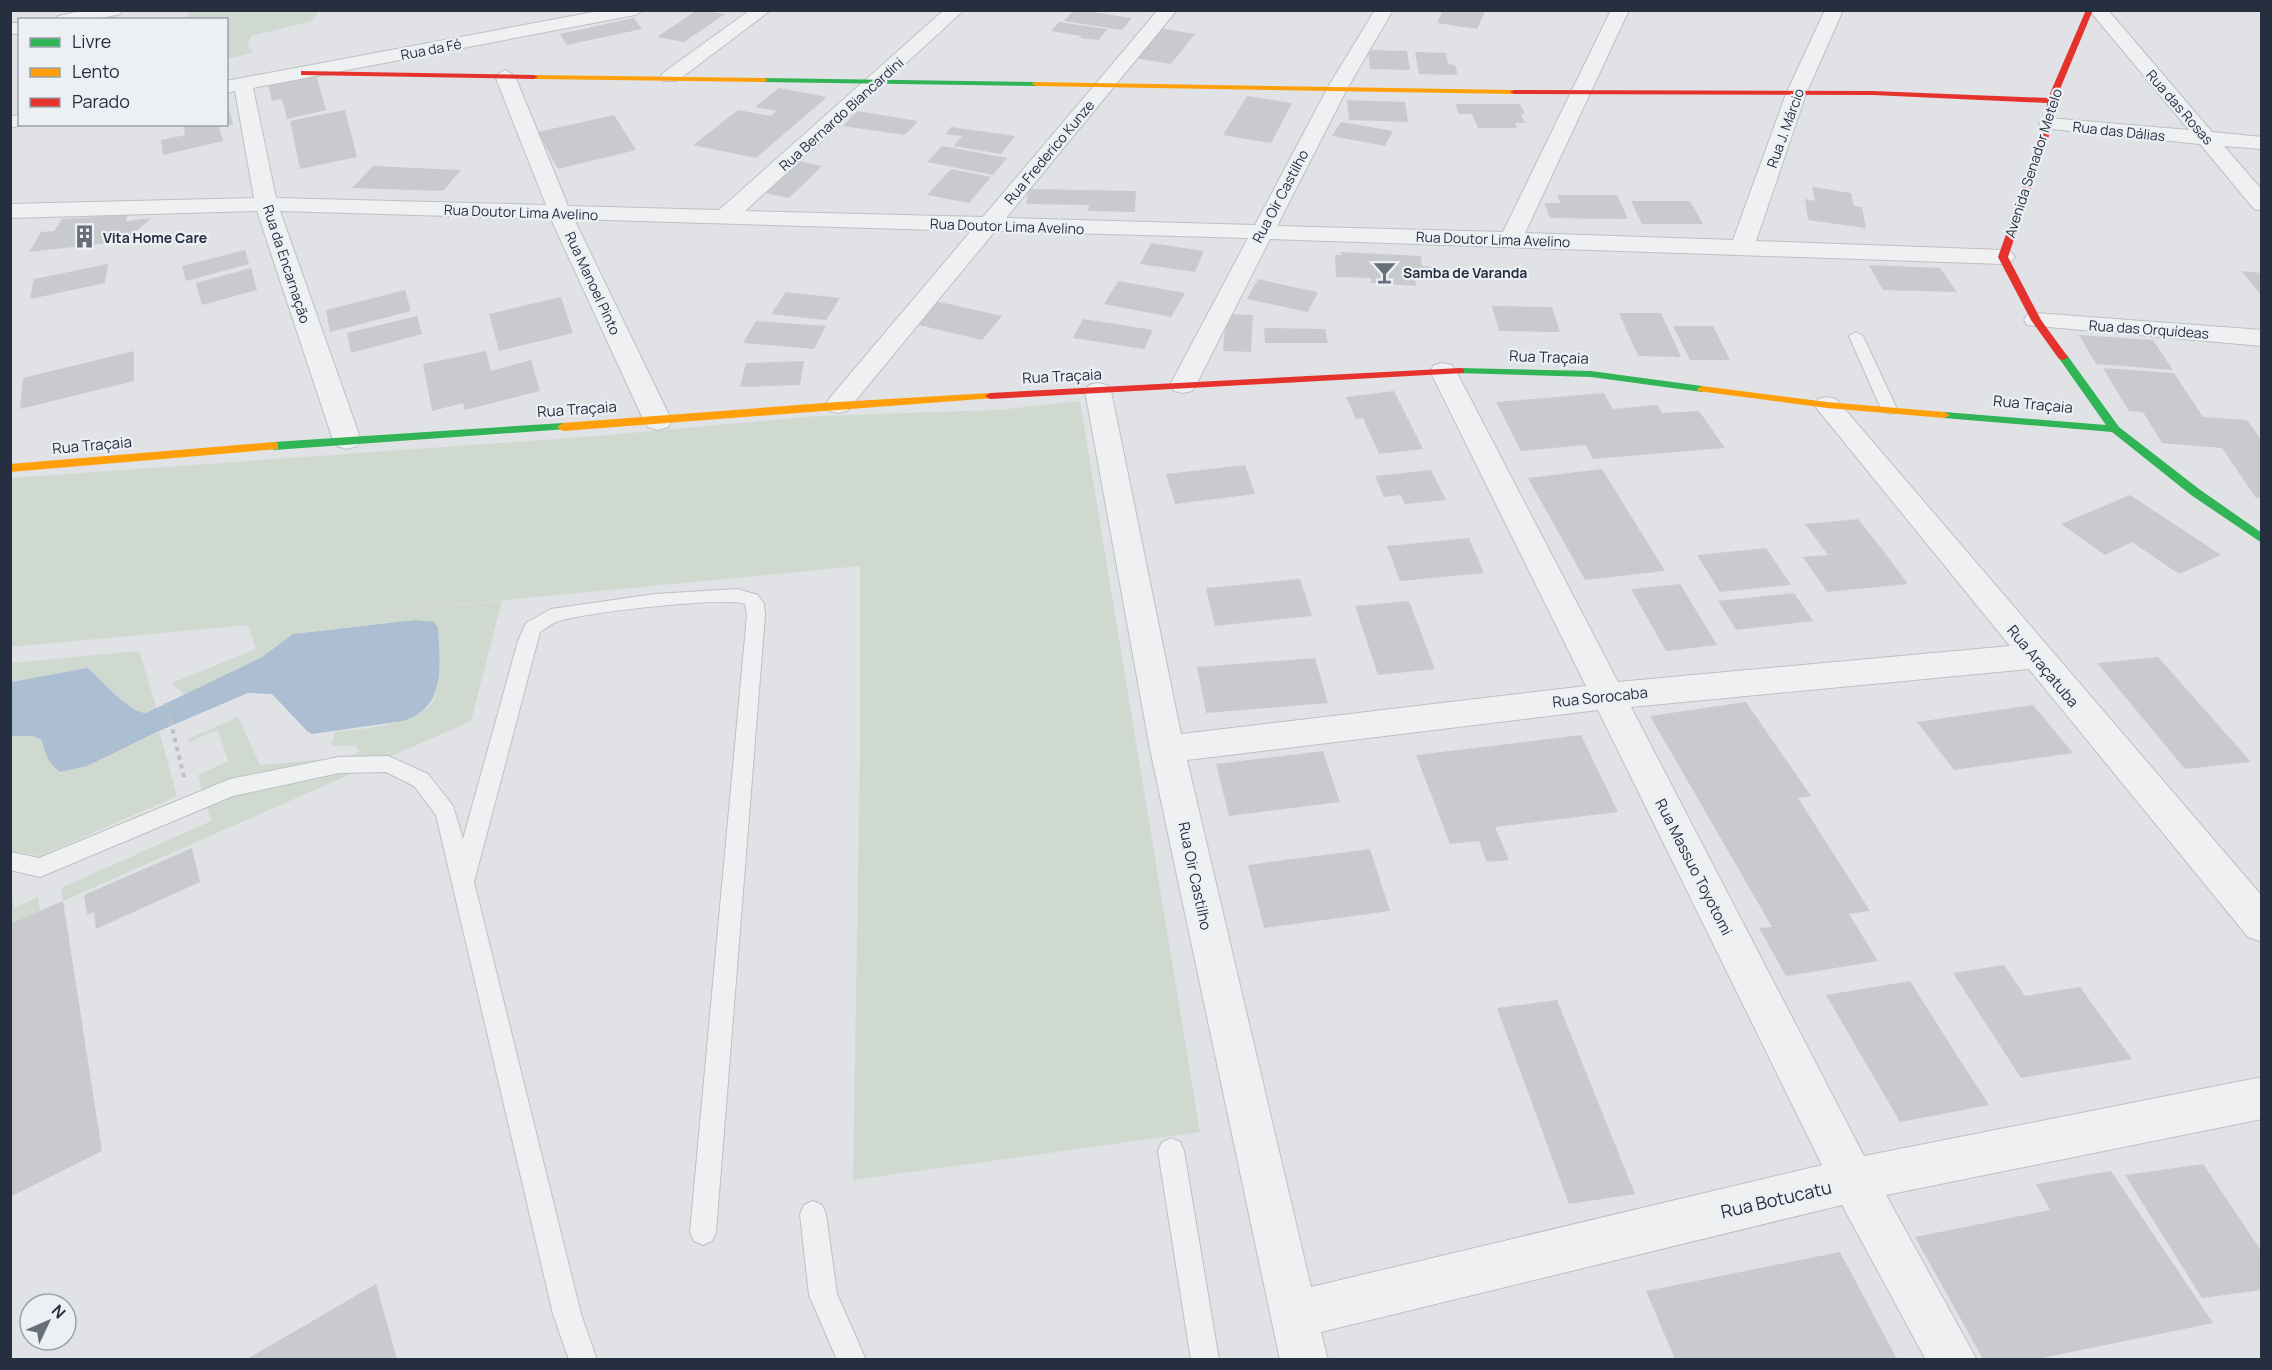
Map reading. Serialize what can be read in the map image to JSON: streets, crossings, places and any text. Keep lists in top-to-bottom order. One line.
{"streets":{"street":["Rua da Fé","Rua das Rosas","Rua Bernardo Biancardini","Rua J. Márcio","Rua das Dálias","Rua Frederico Kunze","Avenida Senador Metelo","Rua Oir Castilho","Rua Doutor Lima Avelino","Rua da Encarnação","Rua Manoel Pinto","Rua das Orquídeas","Rua Traçaia","Rua Araçatuba","Rua Sorocaba","Rua Massuo Toyotomi","Rua Botucatu"]},"crossings":[["Rua da Fé","Rua da Encarnação"],["Rua das Rosas","Rua das Dálias"],["Rua Bernardo Biancardini","Rua Doutor Lima Avelino"],["Rua J. Márcio","Rua Doutor Lima Avelino"],["Rua das Dálias","Avenida Senador Metelo"],["Rua Frederico Kunze","Rua Doutor Lima Avelino"],["Rua Frederico Kunze","Rua Traçaia"],["Avenida Senador Metelo","Rua Doutor Lima Avelino"],["Avenida Senador Metelo","Rua das Orquídeas"],["Avenida Senador Metelo","Rua Traçaia"],["Rua Oir Castilho","Rua Doutor Lima Avelino"],["Rua Oir Castilho","Rua Traçaia"],["Rua Oir Castilho","Rua Sorocaba"],["Rua Oir Castilho","Rua Botucatu"],["Rua Doutor Lima Avelino","Rua da Encarnação"],["Rua Doutor Lima Avelino","Rua Manoel Pinto"],["Rua da Encarnação","Rua Traçaia"],["Rua Manoel Pinto","Rua Traçaia"],["Rua Traçaia","Rua Araçatuba"],["Rua Traçaia","Rua Massuo Toyotomi"],["Rua Araçatuba","Rua Sorocaba"],["Rua Sorocaba","Rua Massuo Toyotomi"],["Rua Massuo Toyotomi","Rua Botucatu"]],"places":{"building":["Vita Home Care"],"bar":["Samba de Varanda"]},"legend":["Livre","Lento","Parado"],"north":"top right"}
